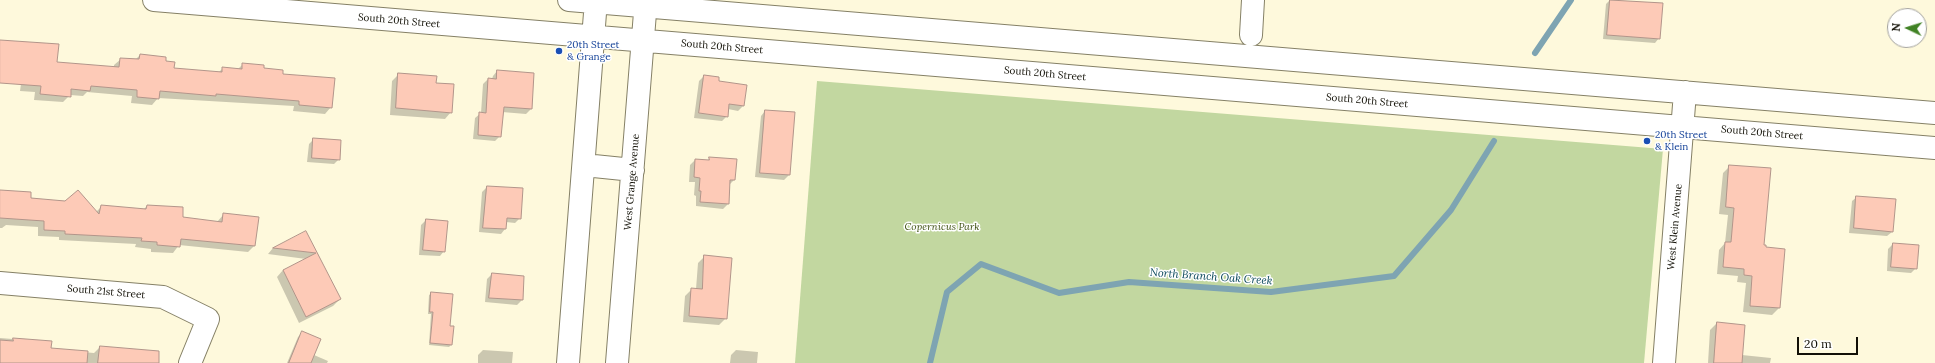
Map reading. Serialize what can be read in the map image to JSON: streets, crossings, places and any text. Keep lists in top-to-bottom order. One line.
{"streets":{"street":["South 20th Street","West Grange Avenue","West Klein Avenue","South 21st Street"]},"crossings":[["South 20th Street","West Grange Avenue"],["South 20th Street","West Klein Avenue"]],"water":["North Branch Oak Creek"],"parks":["Copernicus Park"],"places":["20th Street & Grange","20th Street & Klein"],"scale_bar":"20 m","north":"left"}
